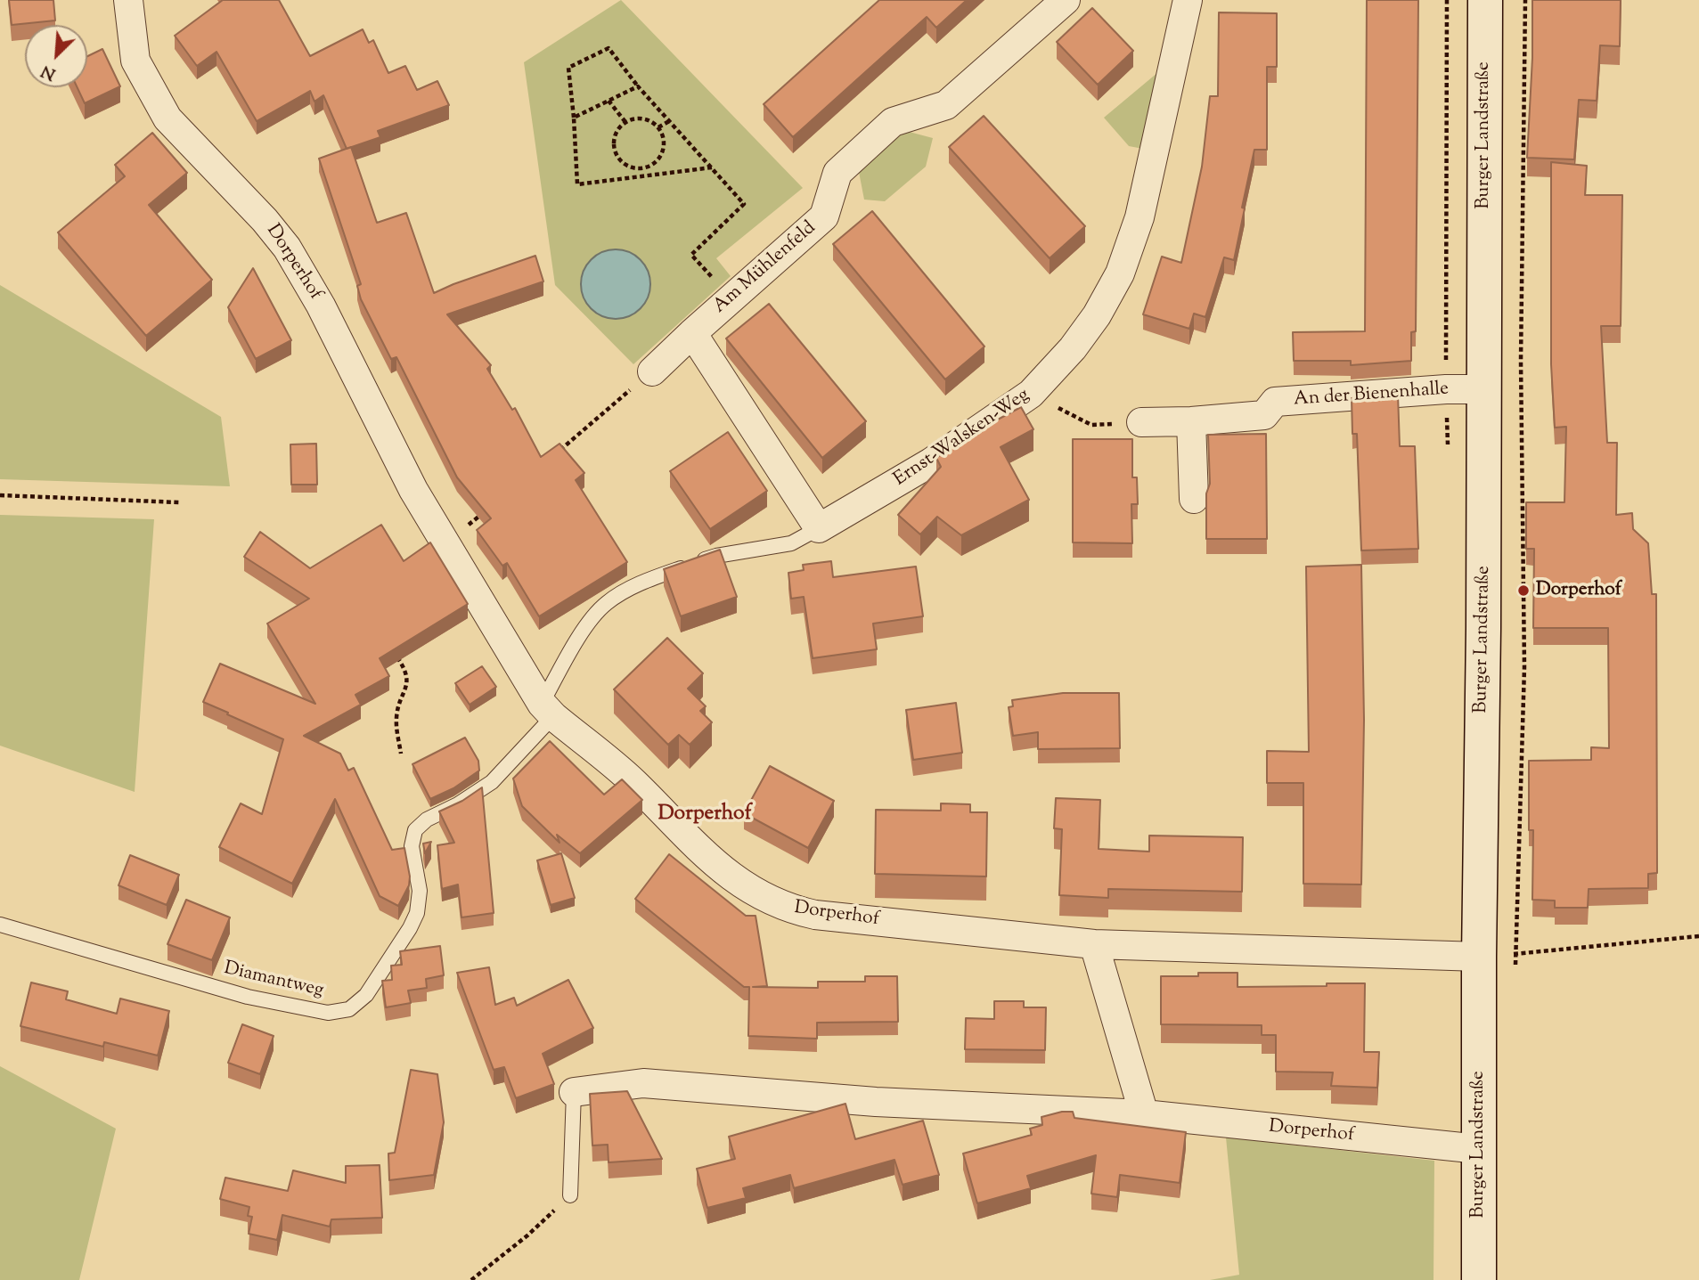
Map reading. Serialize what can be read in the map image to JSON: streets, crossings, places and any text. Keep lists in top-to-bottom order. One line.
{"streets":{"main road":["Burger Landstraße"],"street":["Dorperhof","Am Mühlenfeld","An der Bienenhalle","Ernst-Walsken-Weg"],"lane":["Diamantweg"]},"crossings":[["Burger Landstraße","Dorperhof"],["Burger Landstraße","An der Bienenhalle"],["Dorperhof","Diamantweg"]],"districts":["Dorperhof"],"places":["Dorperhof"],"north":"bottom left"}
